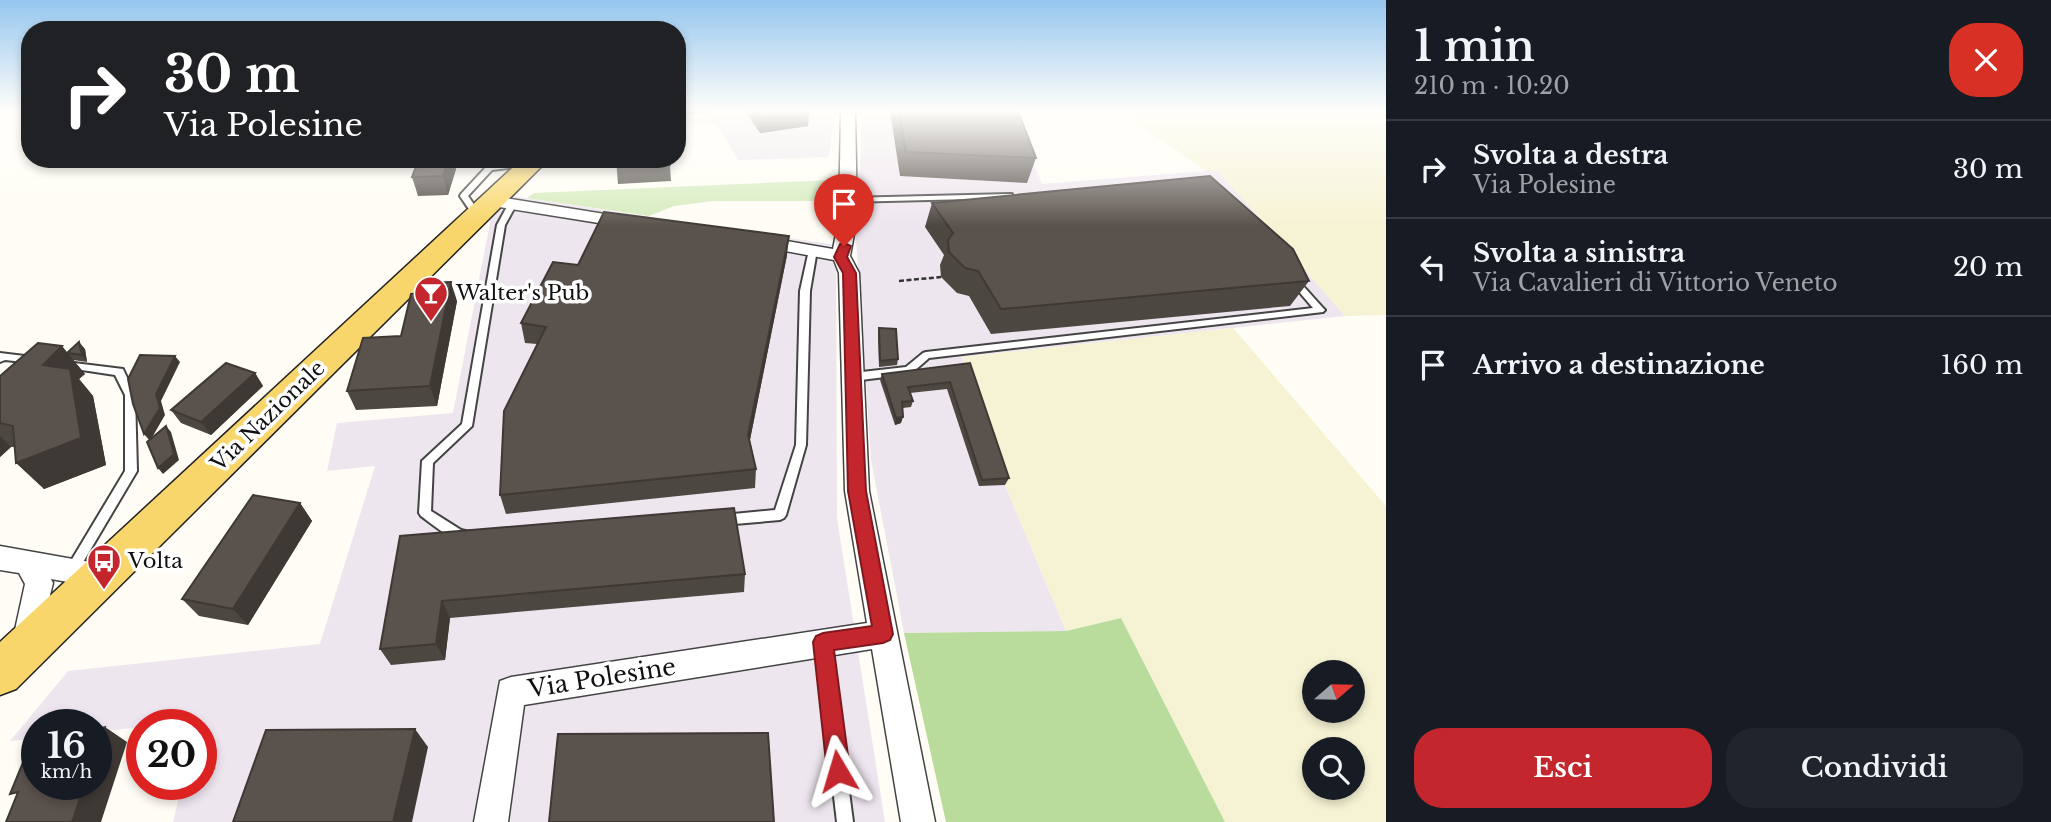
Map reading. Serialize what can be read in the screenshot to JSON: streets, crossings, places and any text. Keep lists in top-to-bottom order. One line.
{"streets":{"main road":["Via Nazionale"],"street":["Via Polesine"]},"places":{"bar":["Walter's Pub"],"bus stop":["Volta"]},"north":"right","page":{"heading":["1 min","210 m · 10:20"],"turn":["30 m","Via Polesine"],"list":[{"name":"Svolta a destra","note":"Via Polesine","value":"30 m"},{"name":"Svolta a sinistra","note":"Via Cavalieri di Vittorio Veneto","value":"20 m"},{"name":"Arrivo a destinazione","value":"160 m"}],"speed":"16 km/h","limit":"20","buttons":["Esci","Condividi"]}}
